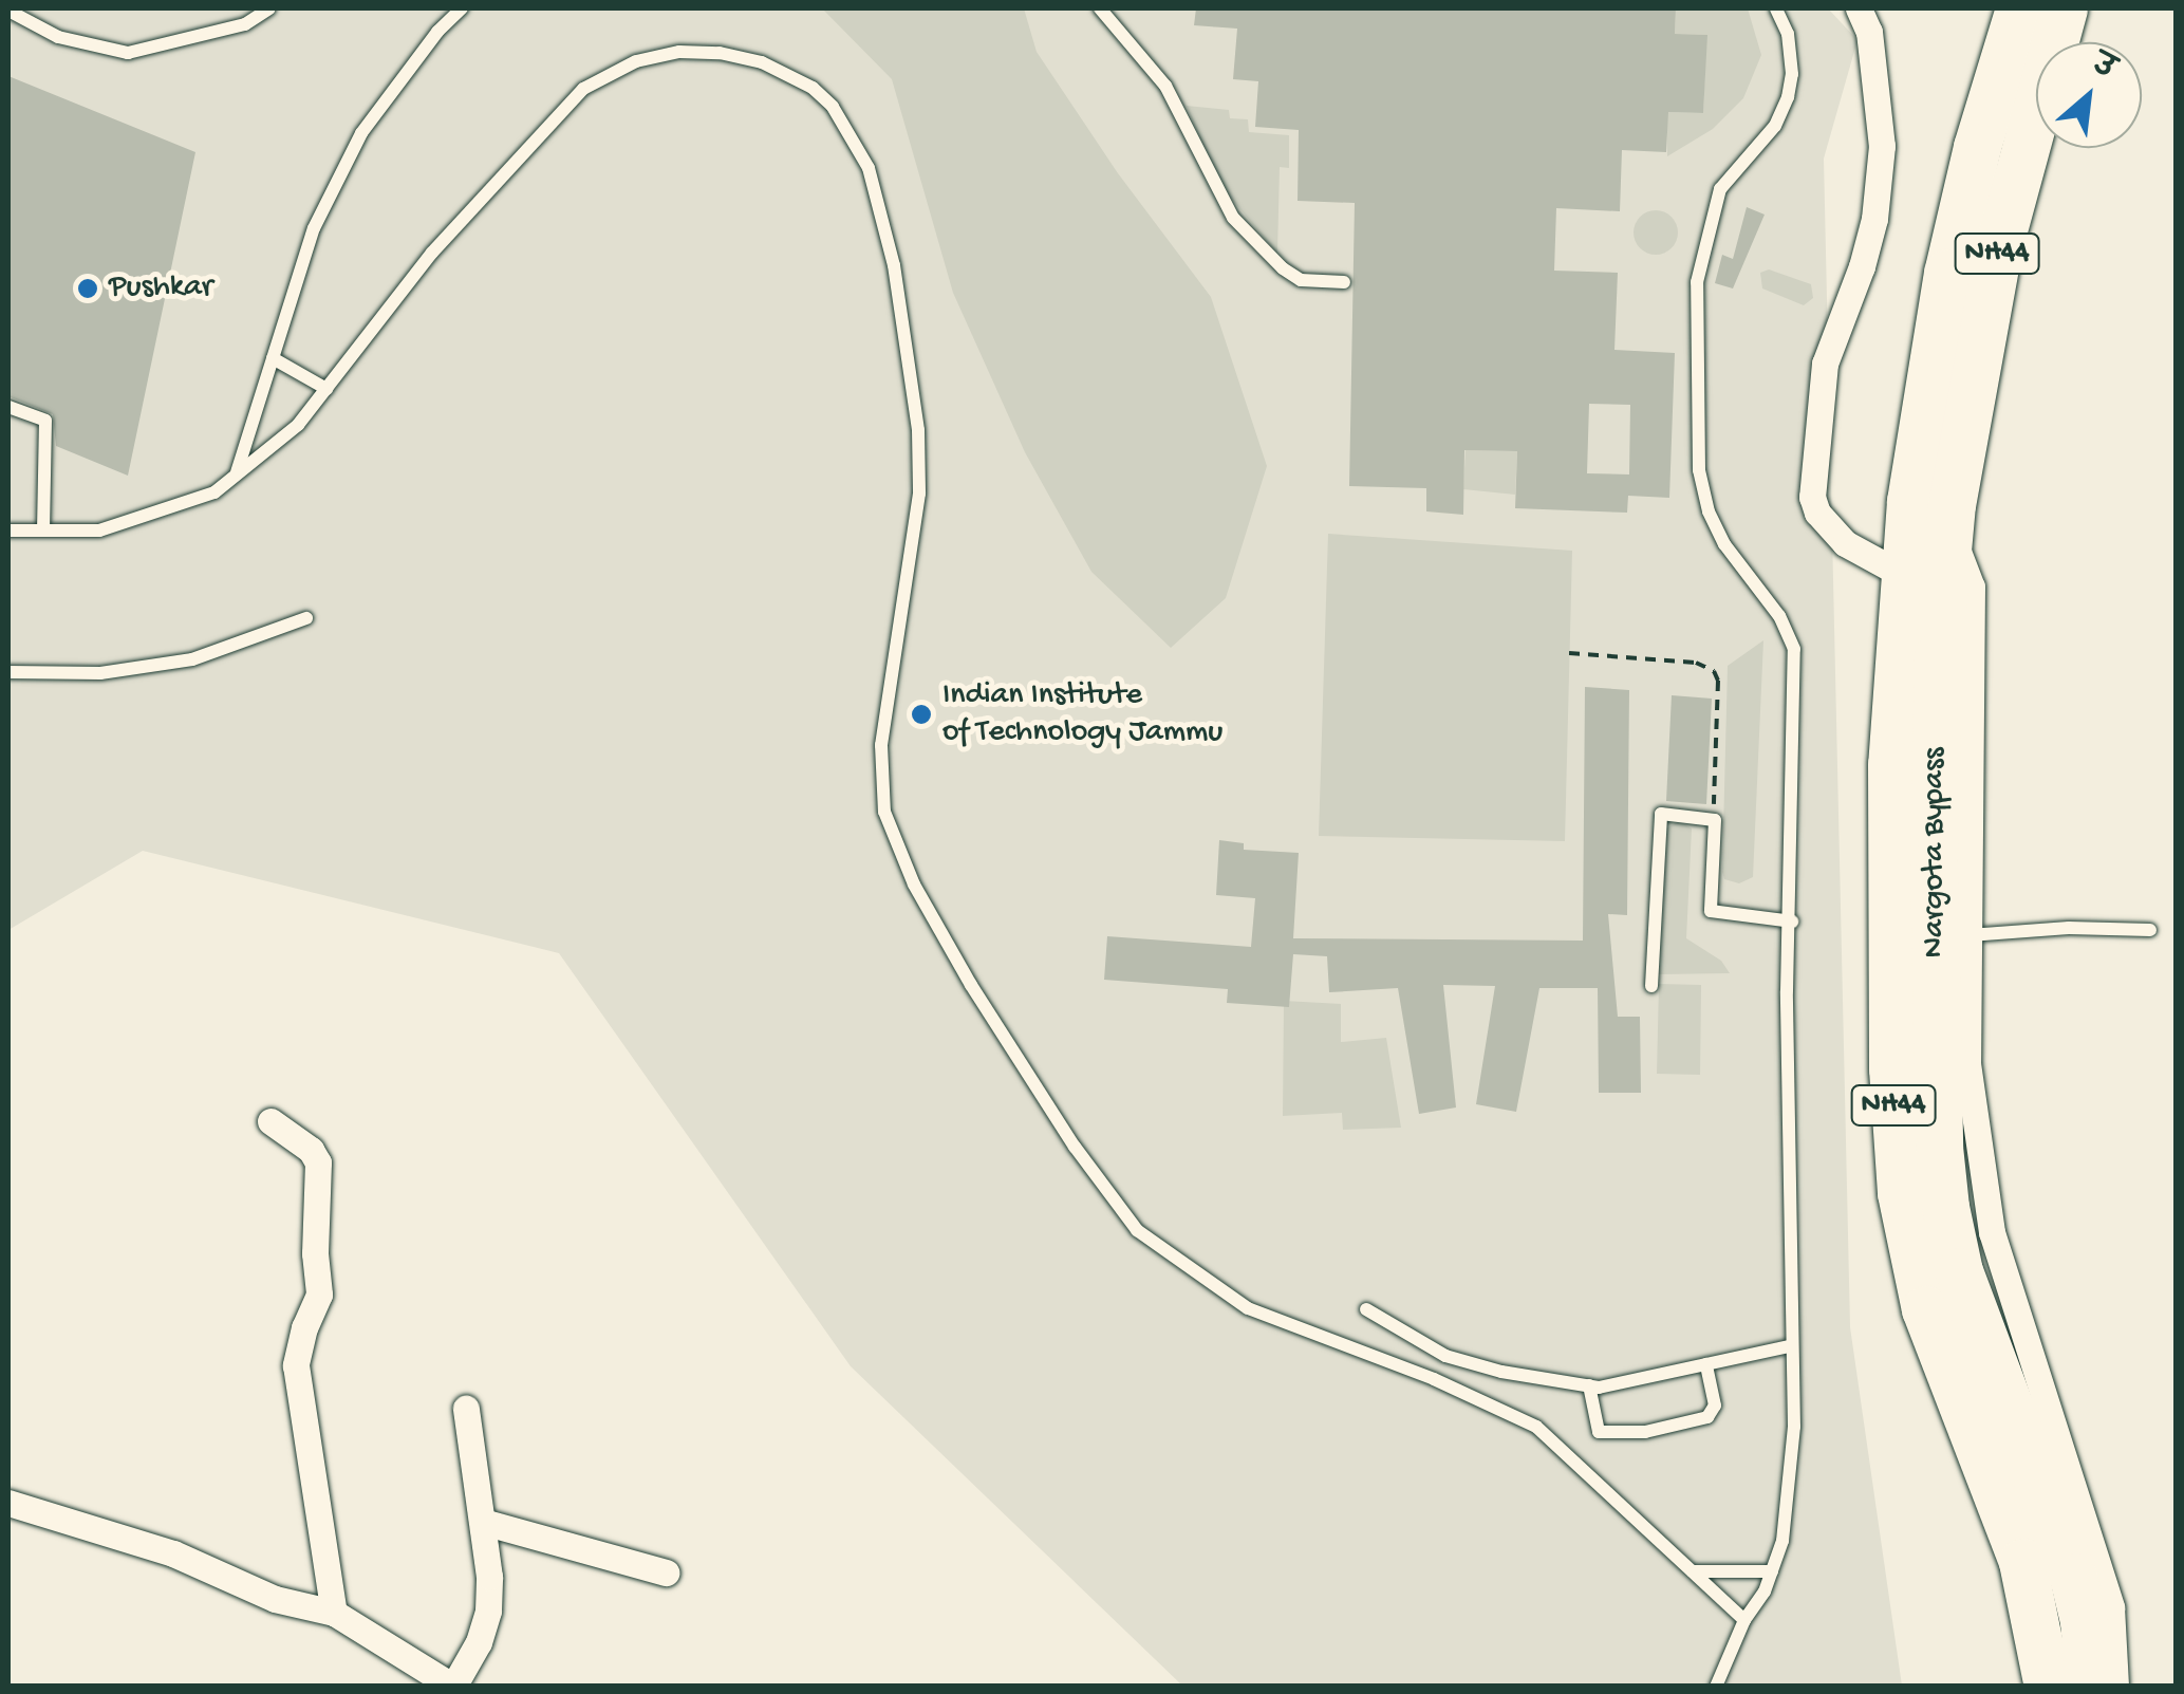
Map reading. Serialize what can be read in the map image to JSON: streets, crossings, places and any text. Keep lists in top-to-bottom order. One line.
{"streets":{"highway":["NH44","Nargota Bypass"]},"places":["Pushkar","Indian Institute of Technology Jammu"],"north":"top right"}
